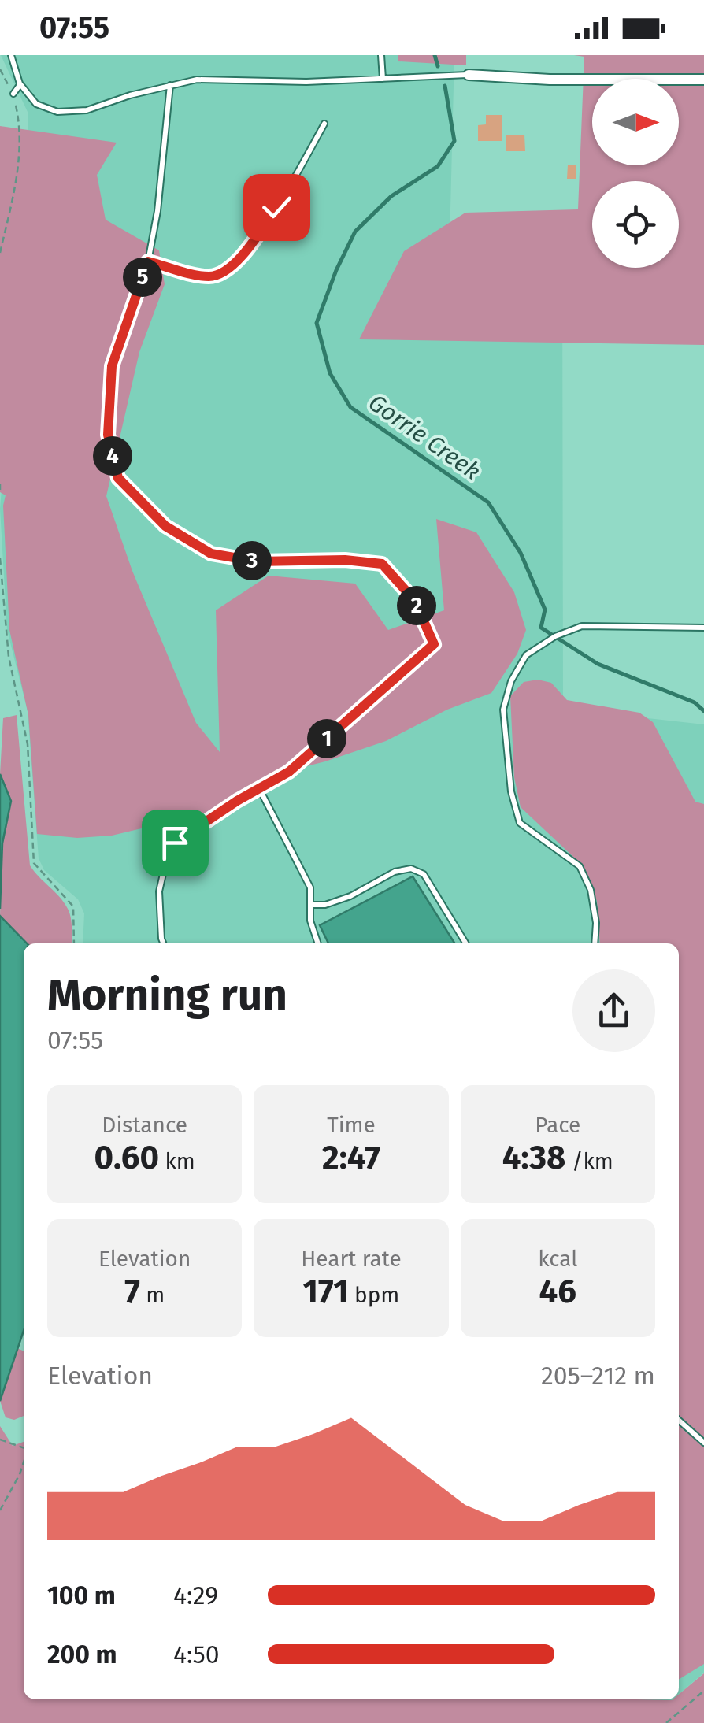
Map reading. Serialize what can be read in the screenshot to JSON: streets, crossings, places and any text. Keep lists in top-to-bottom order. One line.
{"water":["Gorrie Creek"],"north":"right","page":{"status":"07:55","pins":["5","4","3","2","1"],"heading":["Morning run","07:55"],"stats":[["Distance","0.60 km"],["Time","2:47"],["Pace","4:38 /km"],["Elevation","7 m"],["Heart rate","171 bpm"],["kcal","46"]],"chart":["Elevation","205–212 m"],"list":[{"name":"100 m","note":"4:29"},{"name":"200 m","note":"4:50"}]}}
